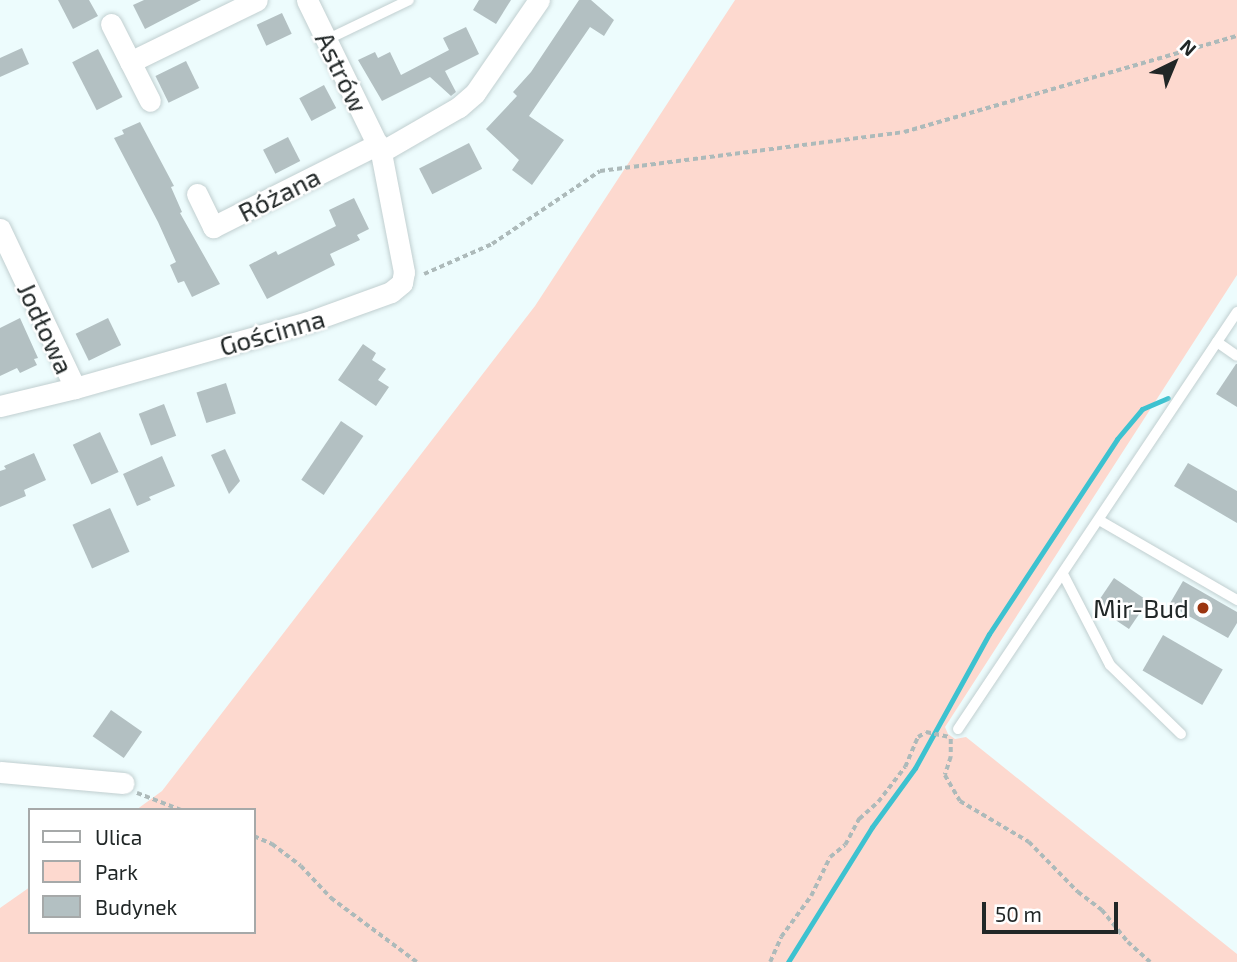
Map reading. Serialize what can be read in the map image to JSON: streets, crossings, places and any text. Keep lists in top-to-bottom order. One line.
{"streets":{"street":["Astrów","Różana","Jodłowa","Gościnna"]},"crossings":[["Astrów","Różana"],["Jodłowa","Gościnna"]],"places":["Mir-Bud"],"legend":["Ulica","Park","Budynek"],"scale_bar":"50 m","north":"top right"}
